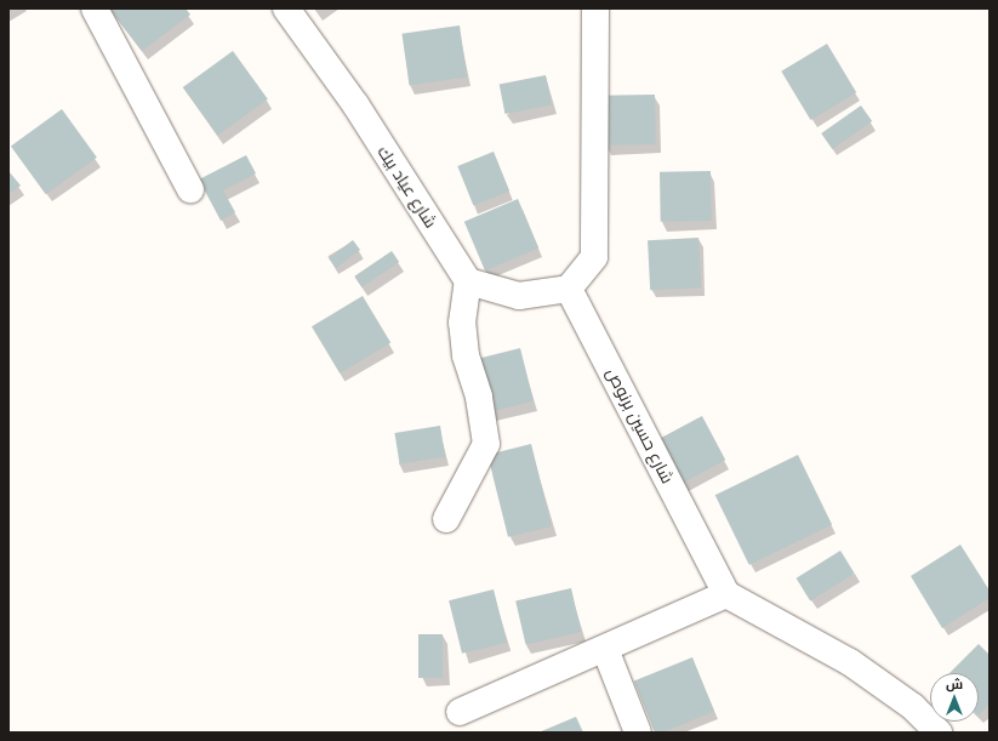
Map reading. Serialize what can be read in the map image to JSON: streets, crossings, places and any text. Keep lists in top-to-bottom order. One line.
{"streets":{"street":["شارع عياد بيك","شارع حسين برنوص"]},"north":"top"}
